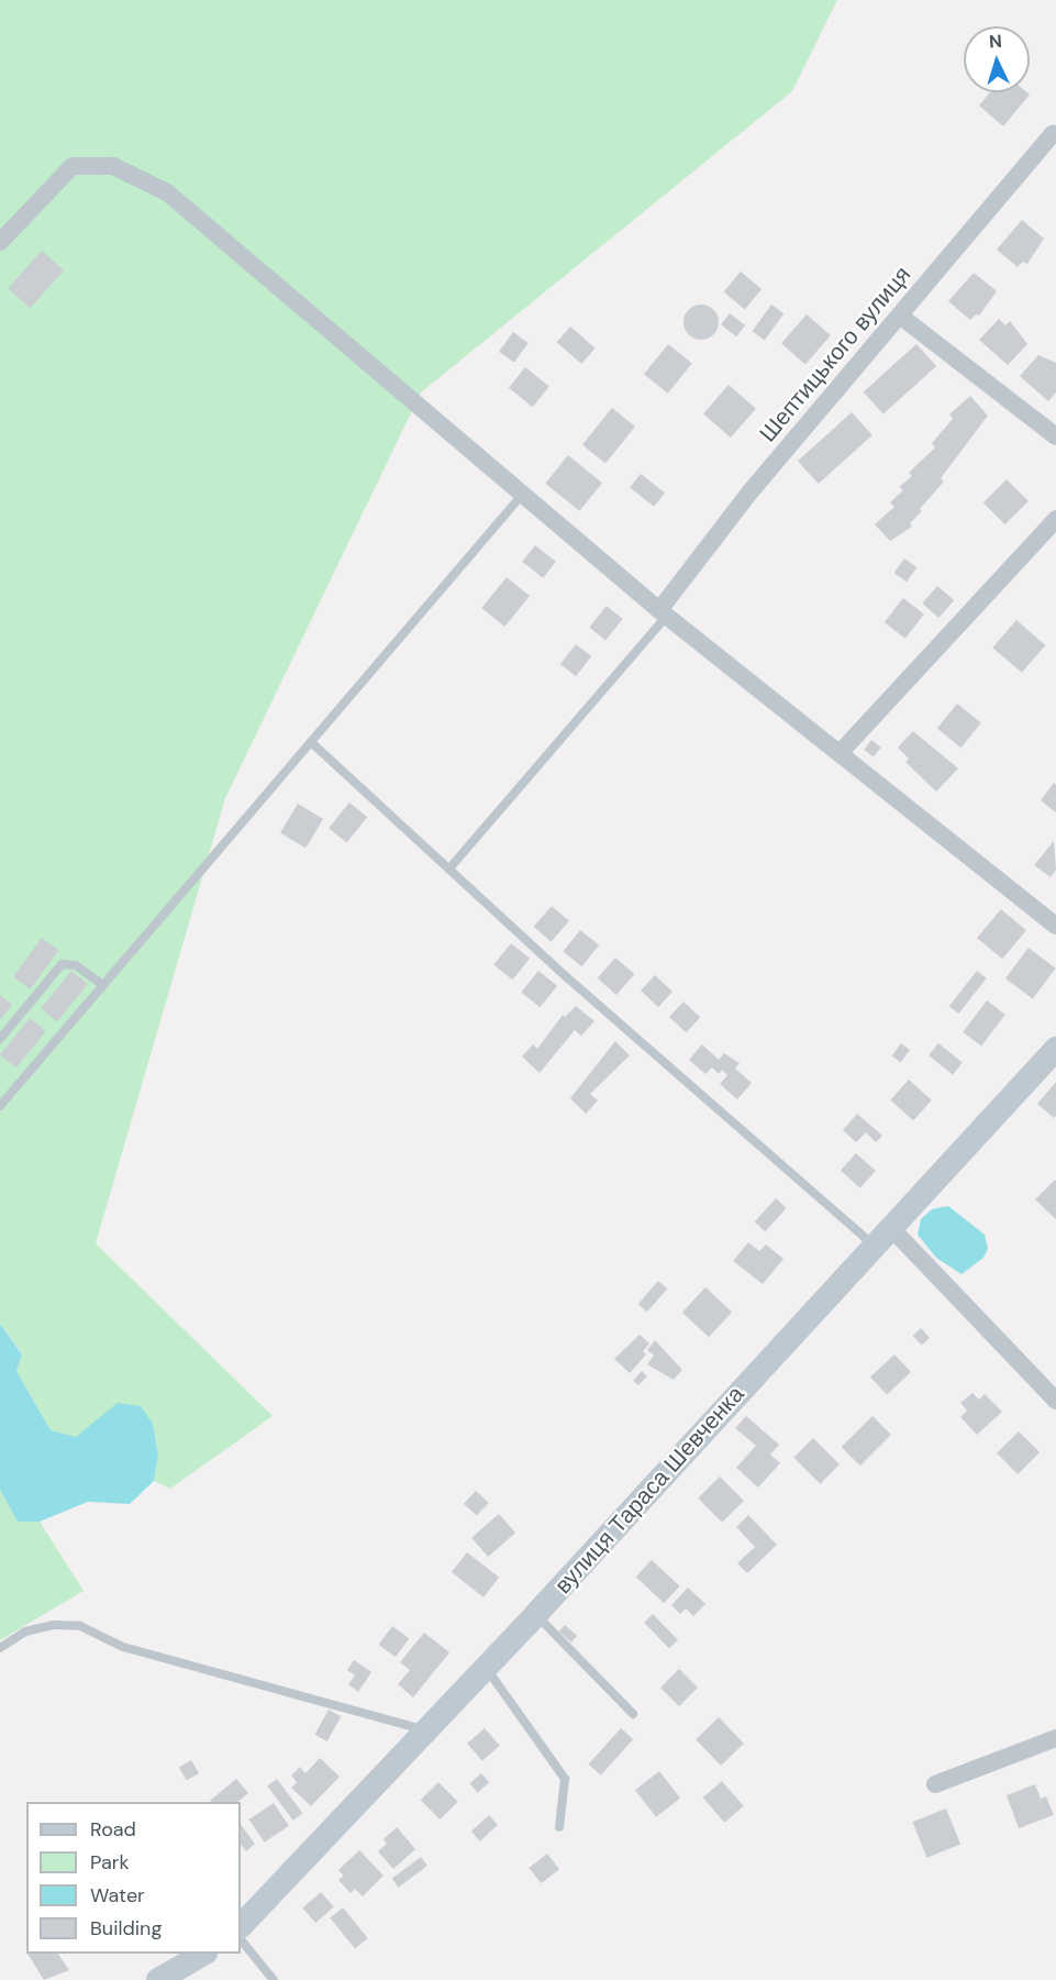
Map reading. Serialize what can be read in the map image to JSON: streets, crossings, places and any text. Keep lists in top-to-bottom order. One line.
{"streets":{"street":["Шептицького вулиця","вулиця Тараса Шевченка"]},"legend":["Road","Park","Water","Building"],"north":"top"}
